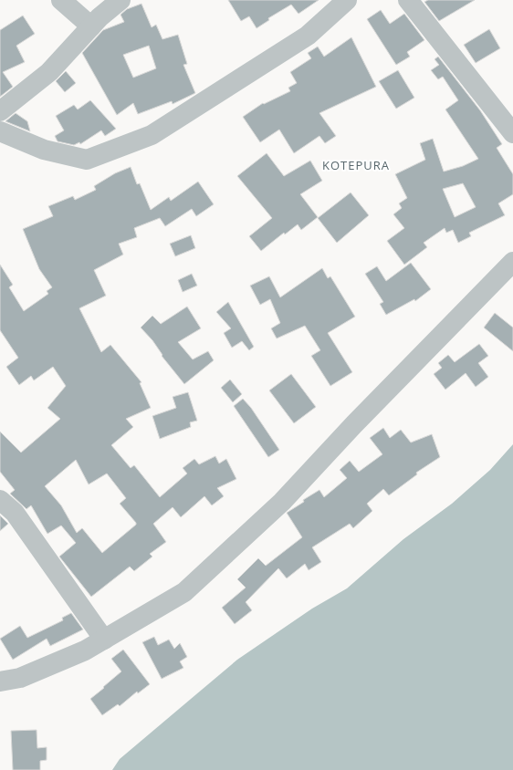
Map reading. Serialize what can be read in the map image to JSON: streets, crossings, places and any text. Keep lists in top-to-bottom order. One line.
{"districts":["KOTEPURA"]}
